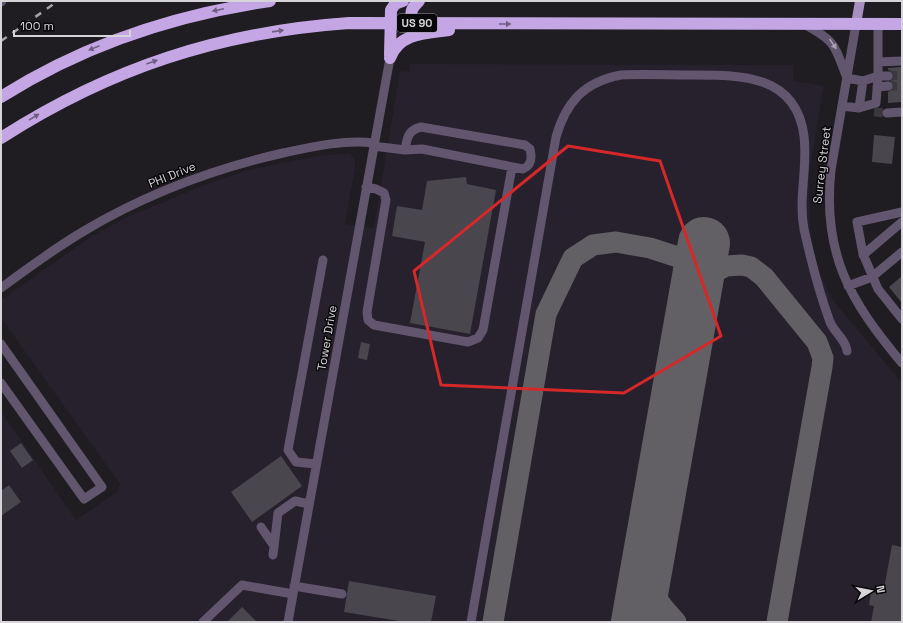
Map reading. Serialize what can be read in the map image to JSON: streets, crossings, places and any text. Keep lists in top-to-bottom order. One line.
{"streets":{"highway":["US 90"],"street":["Surrey Street","PHI Drive","Tower Drive"]},"crossings":[["US 90","Surrey Street"],["PHI Drive","Tower Drive"]],"scale_bar":"100 m","north":"right"}
